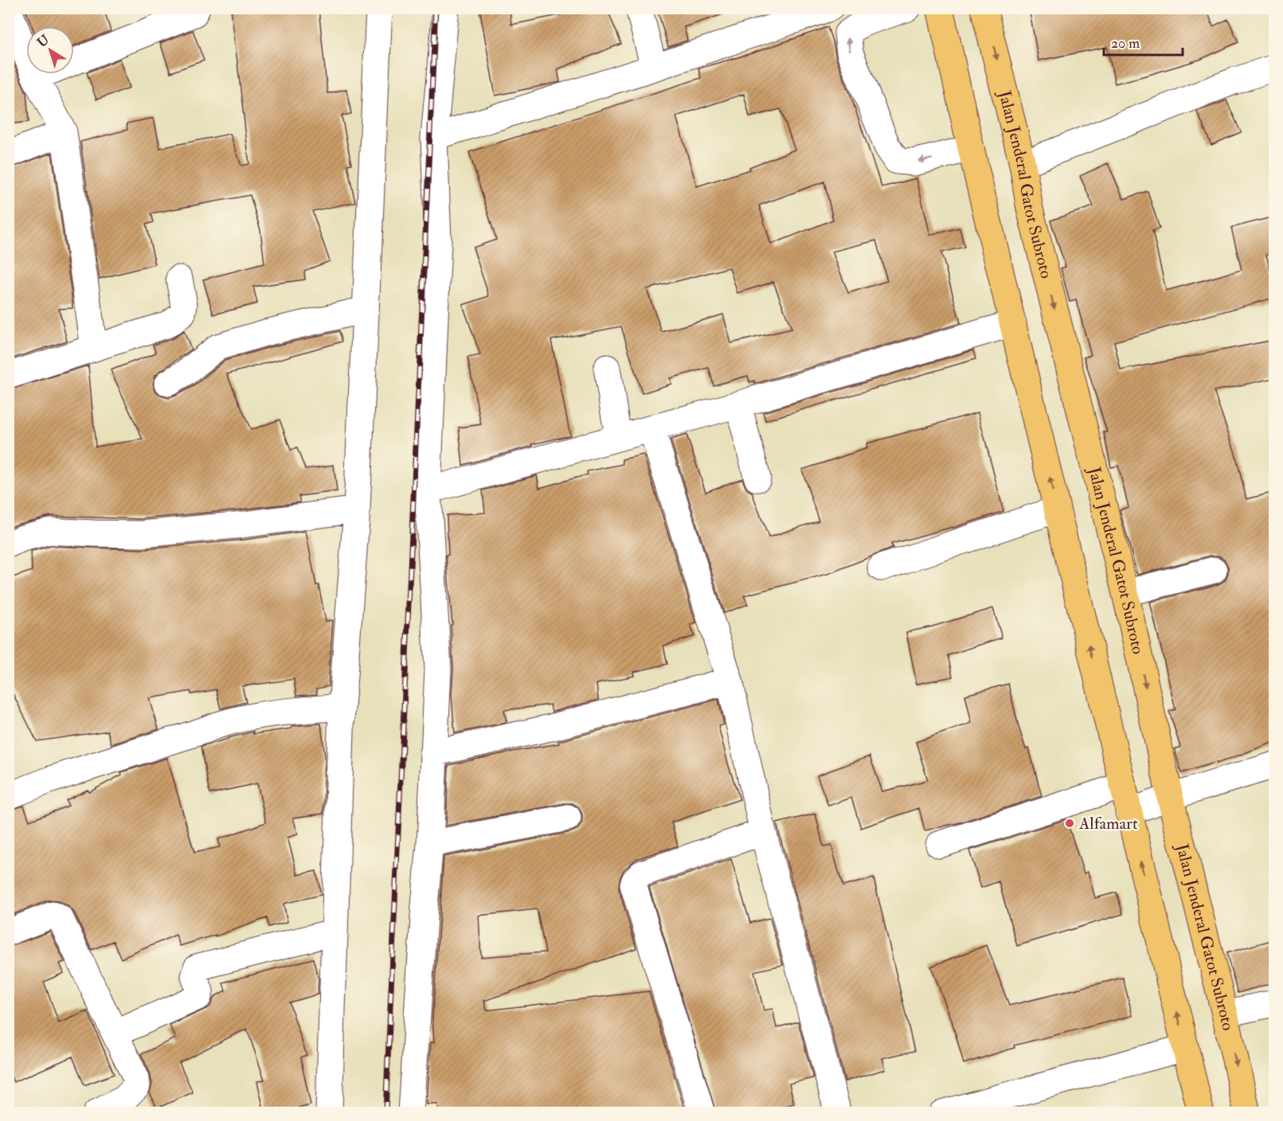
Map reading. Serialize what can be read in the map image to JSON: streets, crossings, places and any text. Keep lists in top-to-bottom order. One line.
{"streets":{"main road":["Jalan Jenderal Gatot Subroto"]},"places":["Alfamart"],"scale_bar":"20 m","north":"top left"}
